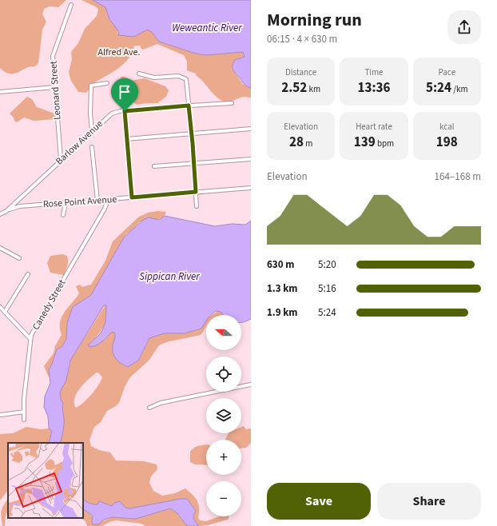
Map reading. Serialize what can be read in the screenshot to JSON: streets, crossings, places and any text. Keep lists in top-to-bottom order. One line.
{"streets":{"street":["Leonard Street","Barlow Avenue","Rose Point Avenue","Canedy Street"]},"crossings":[["Leonard Street","Barlow Avenue"],["Barlow Avenue","Rose Point Avenue"],["Rose Point Avenue","Canedy Street"]],"water":["Weweantic River","Sippican River"],"parks":["Alfred Ave."],"north":"left","page":{"heading":["Morning run","06:15 · 4 × 630 m"],"stats":[["Distance","2.52 km"],["Time","13:36"],["Pace","5:24 /km"],["Elevation","28 m"],["Heart rate","139 bpm"],["kcal","198"]],"chart":["Elevation","164–168 m"],"list":[{"name":"630 m","note":"5:20"},{"name":"1.3 km","note":"5:16"},{"name":"1.9 km","note":"5:24"}],"map_buttons":["+","−"],"buttons":["Save","Share"]}}
